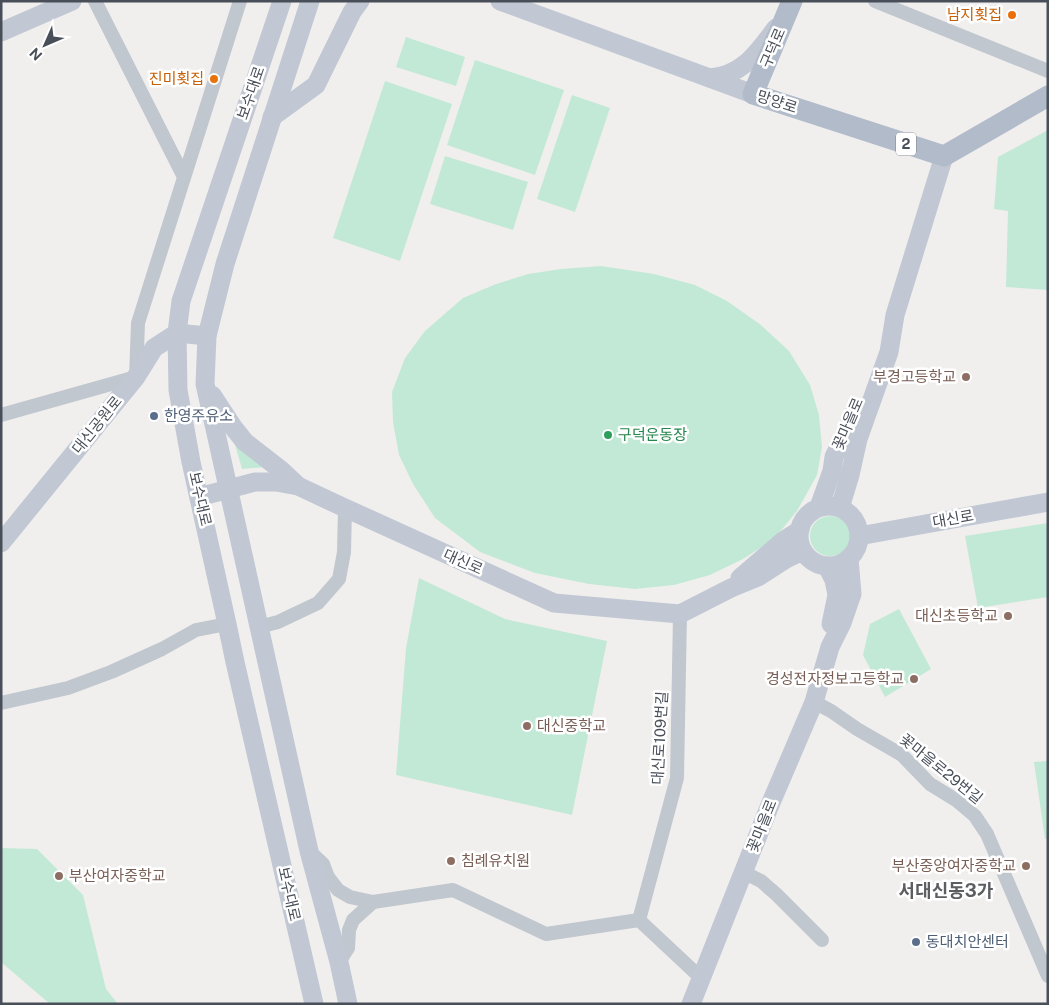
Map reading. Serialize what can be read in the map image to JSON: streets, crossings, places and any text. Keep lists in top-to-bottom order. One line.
{"streets":{"main road":["구덕로","보수대로","망양로","2","꽃마을로","대신공원로","대신로"],"street":["대신로109번길","꽃마을로29번길"]},"crossings":[["구덕로","망양로"],["보수대로","대신공원로"],["보수대로","대신로"],["망양로","꽃마을로"],["꽃마을로","대신로"],["꽃마을로","꽃마을로29번길"],["대신로","대신로109번길"]],"districts":["서대신동3가"],"places":["남지횟집","진미횟집","부경고등학교","한영주유소","구덕운동장","대신초등학교","경성전자정보고등학교","대신중학교","침례유치원","부산중앙여자중학교","부산여자중학교","동대치안센터"],"north":"bottom left"}
